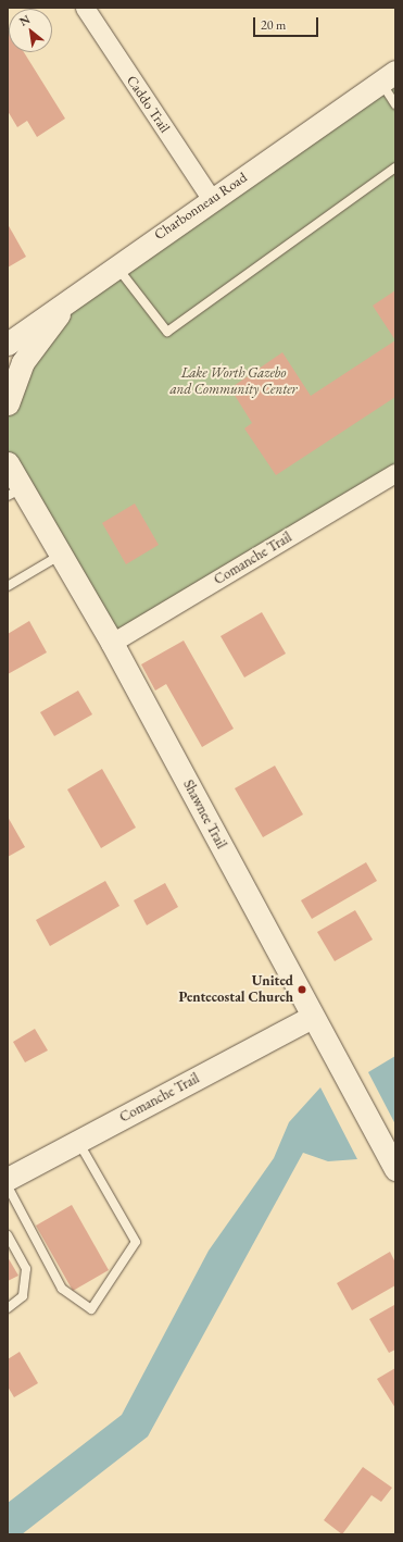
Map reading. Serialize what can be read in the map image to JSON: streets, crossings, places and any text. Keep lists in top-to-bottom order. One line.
{"streets":{"street":["Caddo Trail","Charbonneau Road","Comanche Trail","Shawnee Trail"]},"crossings":[["Caddo Trail","Charbonneau Road"],["Comanche Trail","Shawnee Trail"]],"parks":["Lake Worth Gazebo and Community Center"],"places":["United Pentecostal Church"],"scale_bar":"20 m","north":"top left"}
